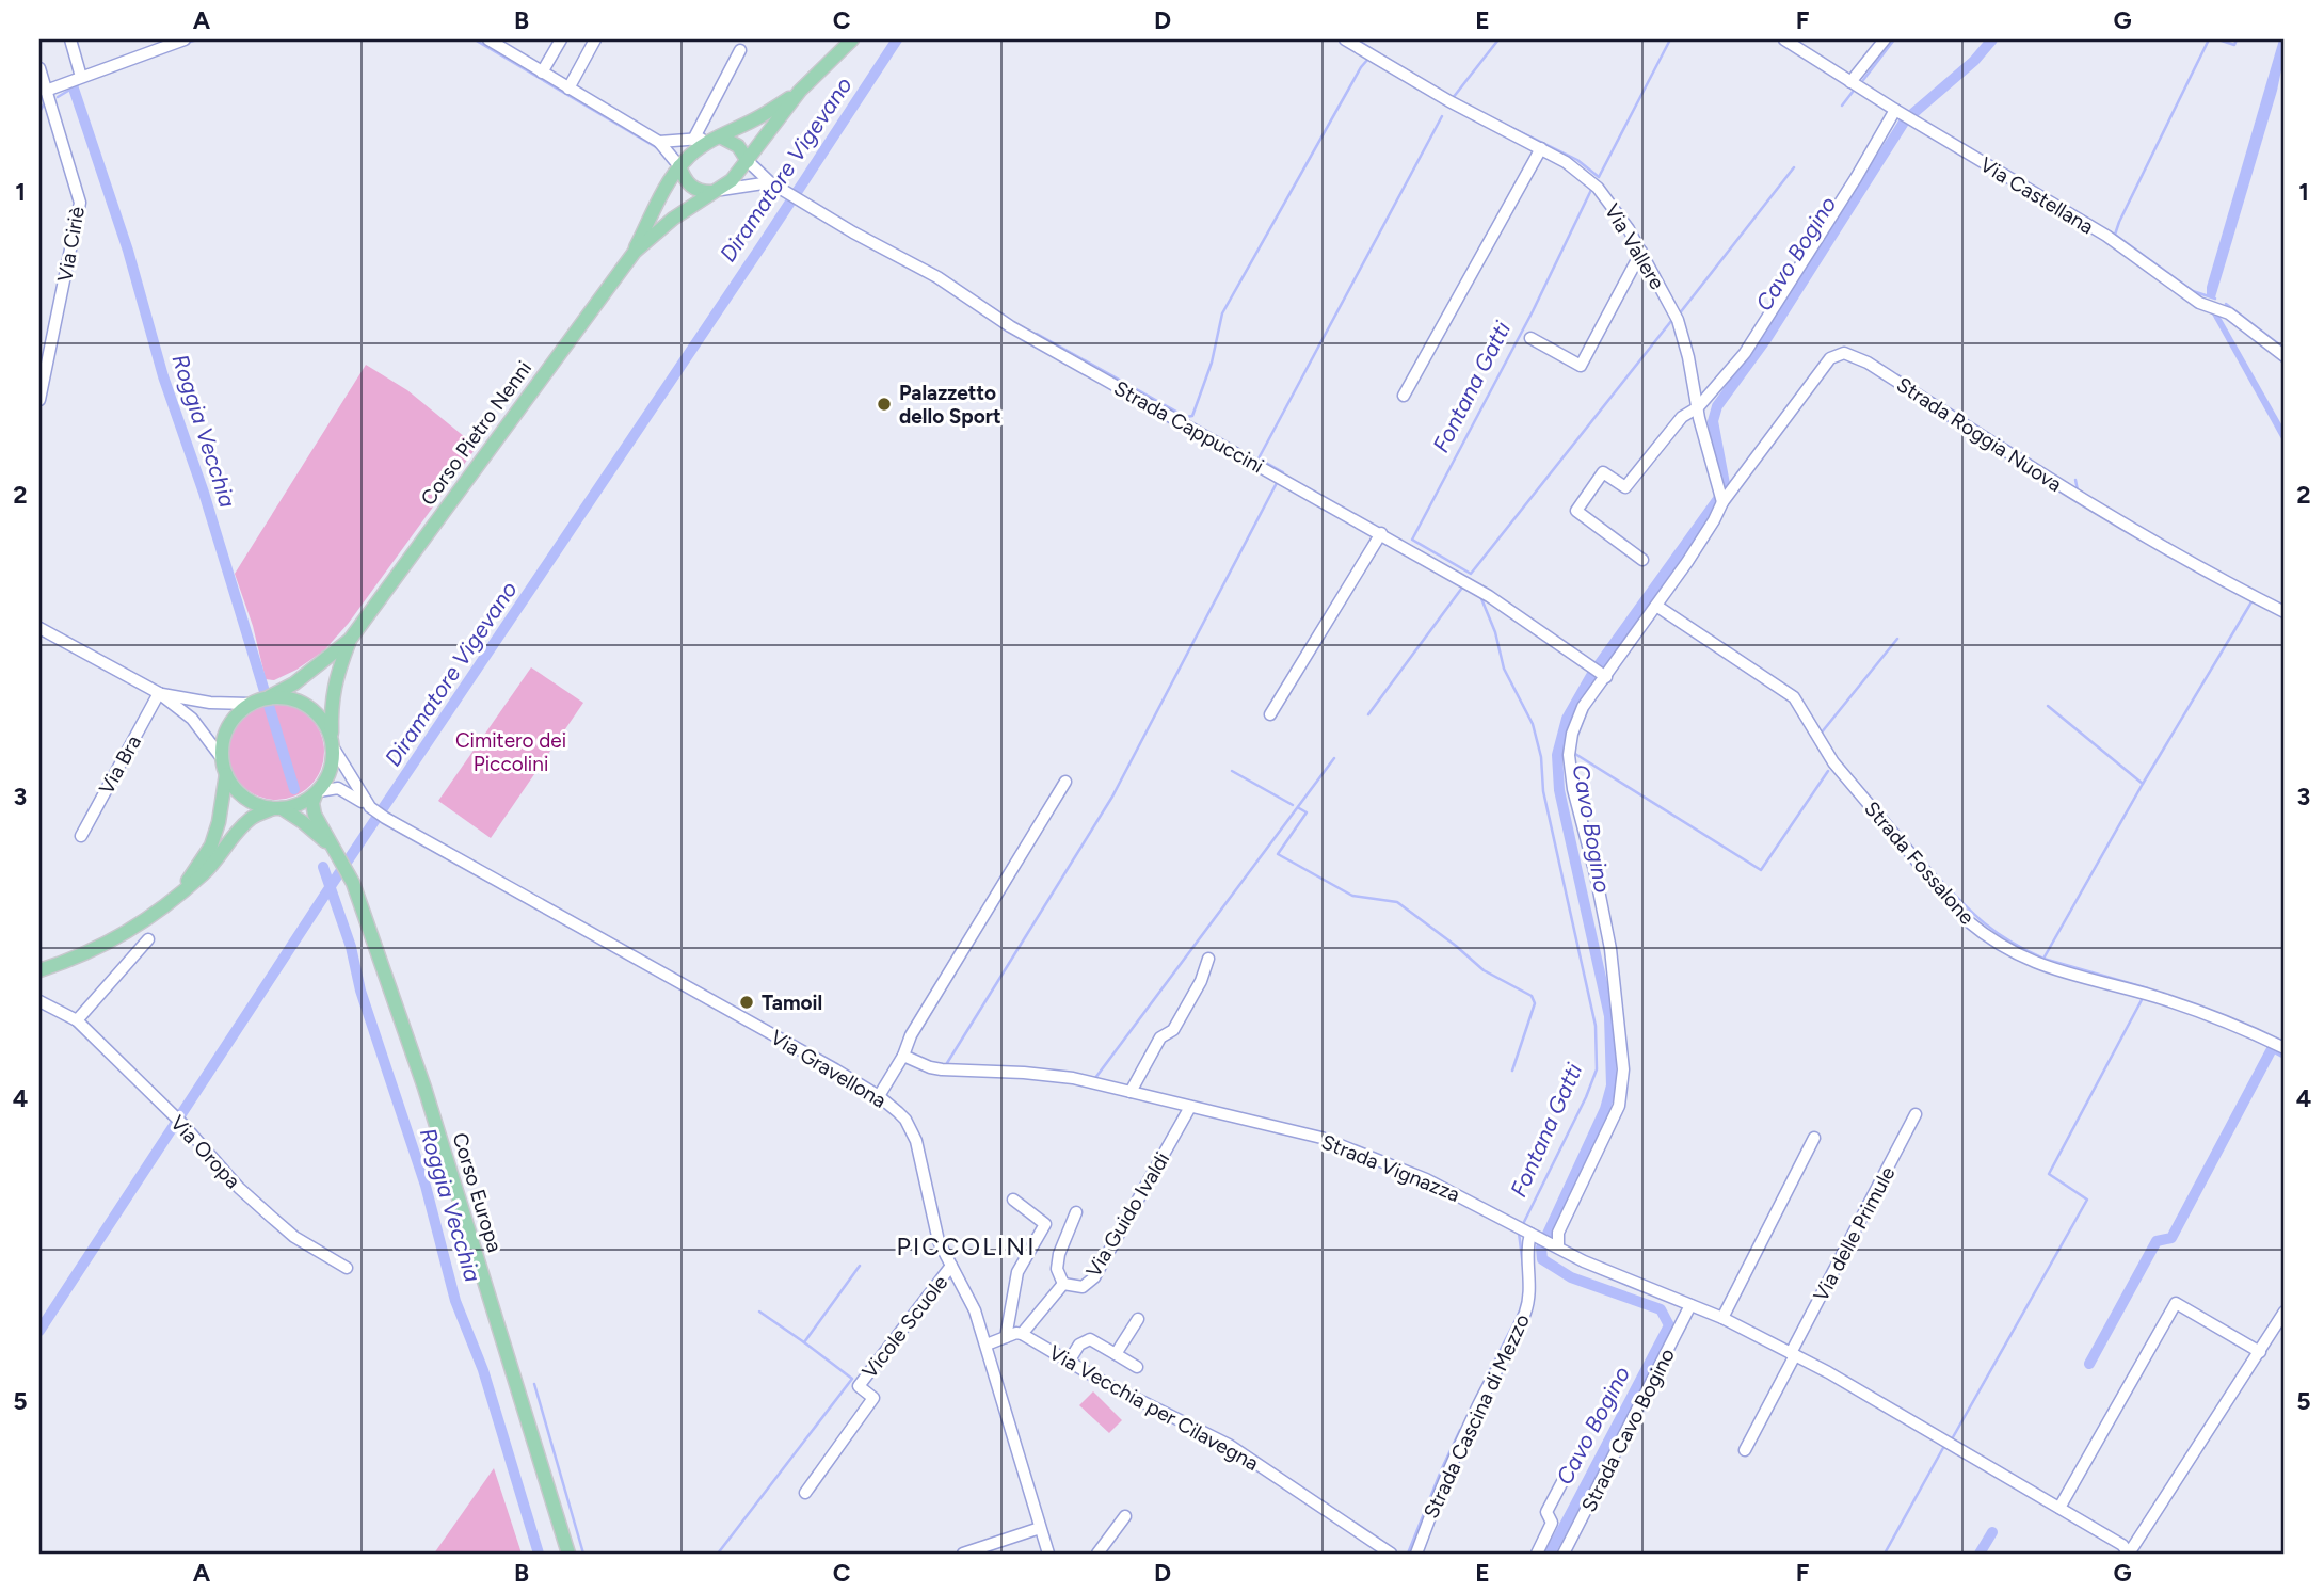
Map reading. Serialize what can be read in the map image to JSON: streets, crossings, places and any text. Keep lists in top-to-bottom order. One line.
{"streets":{"main road":["Corso Pietro Nenni","Corso Europa"],"street":["Via Castellana","Via Ciriè","Via Vallere","Strada Cappuccini","Strada Roggia Nuova","Via Bra","Strada Fossalone","Via Gravellona","Via Oropa","Strada Vignazza","Via Guido Ivaldi","Via delle Primule","Vicole Scuole","Via Vecchia per Cilavegna","Strada Cascina di Mezzo","Strada Cavo Bogino"]},"crossings":[["Via Vallere","Strada Roggia Nuova"],["Via Vallere","Strada Cascina di Mezzo"],["Strada Cappuccini","Corso Pietro Nenni"],["Strada Cappuccini","Strada Cascina di Mezzo"],["Corso Pietro Nenni","Via Gravellona"],["Corso Pietro Nenni","Corso Europa"],["Strada Roggia Nuova","Strada Cascina di Mezzo"],["Strada Fossalone","Strada Cascina di Mezzo"],["Via Gravellona","Corso Europa"],["Via Gravellona","Vicole Scuole"],["Strada Vignazza","Via Guido Ivaldi"],["Strada Vignazza","Via delle Primule"],["Strada Vignazza","Strada Cascina di Mezzo"],["Strada Vignazza","Strada Cavo Bogino"],["Via Guido Ivaldi","Via Vecchia per Cilavegna"]],"districts":["PICCOLINI"],"water":["Diramatore Vigevano","Cavo Bogino","Fontana Gatti","Roggia Vecchia"],"parks":["Cimitero dei Piccolini"],"places":["Palazzetto dello Sport","Tamoil"],"grid":{"columns":["A","B","C","D","E","F","G"],"rows":["1","2","3","4","5"]}}
